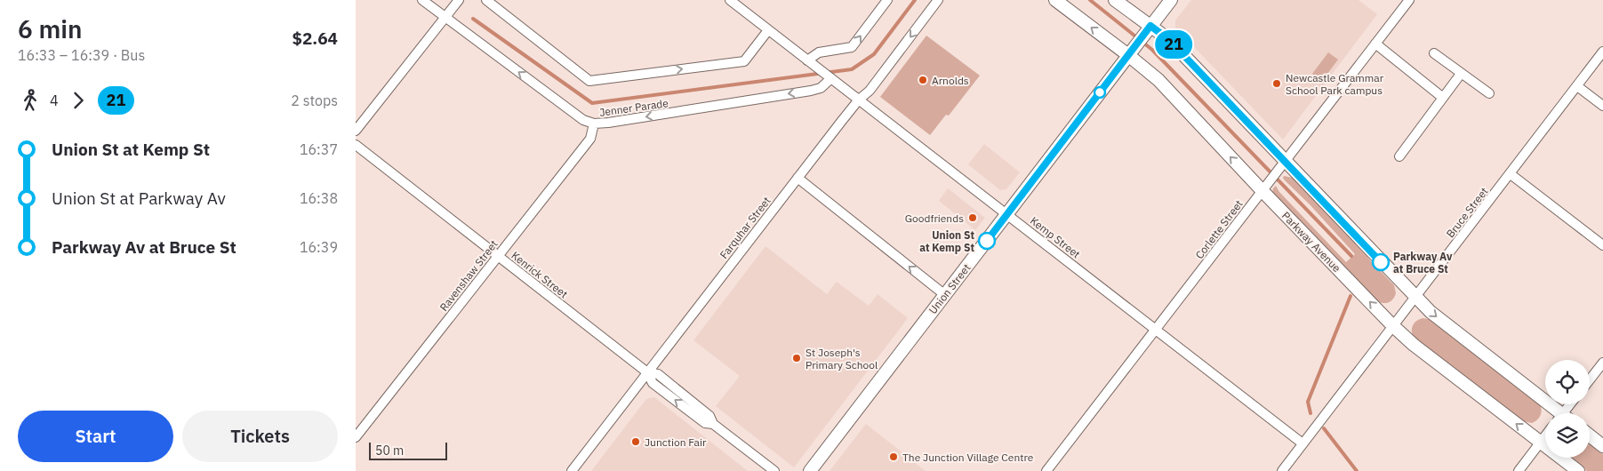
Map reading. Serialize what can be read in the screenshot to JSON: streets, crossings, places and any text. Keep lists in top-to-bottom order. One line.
{"streets":{"main road":["Parkway Avenue","Union Street"],"street":["Jenner Parade","Bruce Street","Farquhar Street","Corlette Street","Kemp Street","Kenrick Street","Ravenshaw Street"]},"crossings":[["Jenner Parade","Kemp Street"],["Jenner Parade","Ravenshaw Street"],["Bruce Street","Kemp Street"],["Bruce Street","Parkway Avenue"],["Farquhar Street","Kemp Street"],["Farquhar Street","Kenrick Street"],["Corlette Street","Kemp Street"],["Corlette Street","Parkway Avenue"],["Kemp Street","Union Street"],["Parkway Avenue","Union Street"],["Kenrick Street","Ravenshaw Street"]],"one_way":["Jenner Parade"],"places":["Arnolds","Newcastle Grammar School Park campus","Goodfriends","Union St at Kemp St","Parkway Av at Bruce St","St Joseph's Primary School","Junction Fair","The Junction Village Centre"],"lines":["bus line 21"],"scale_bar":"50 m","page":{"heading":["6 min","16:33 – 16:39 · Bus","$2.64"],"on_map":"21","legs":["4","21","2 stops"],"list":[{"name":"Union St at Kemp St","value":"16:37"},{"name":"Union St at Parkway Av","value":"16:38"},{"name":"Parkway Av at Bruce St","value":"16:39"}],"buttons":["Start","Tickets"],"scale":"50 m"}}
